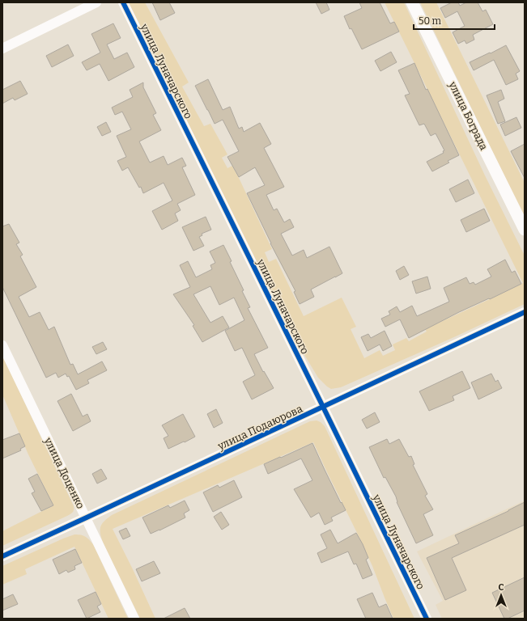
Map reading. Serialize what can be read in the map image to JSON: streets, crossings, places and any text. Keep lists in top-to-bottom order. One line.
{"streets":{"street":["улица Луначарского","улица Бограда","улица Подаюрова","улица Доценко"]},"crossings":[["улица Луначарского","улица Подаюрова"],["улица Подаюрова","улица Доценко"]],"scale_bar":"50 m","north":"top"}
